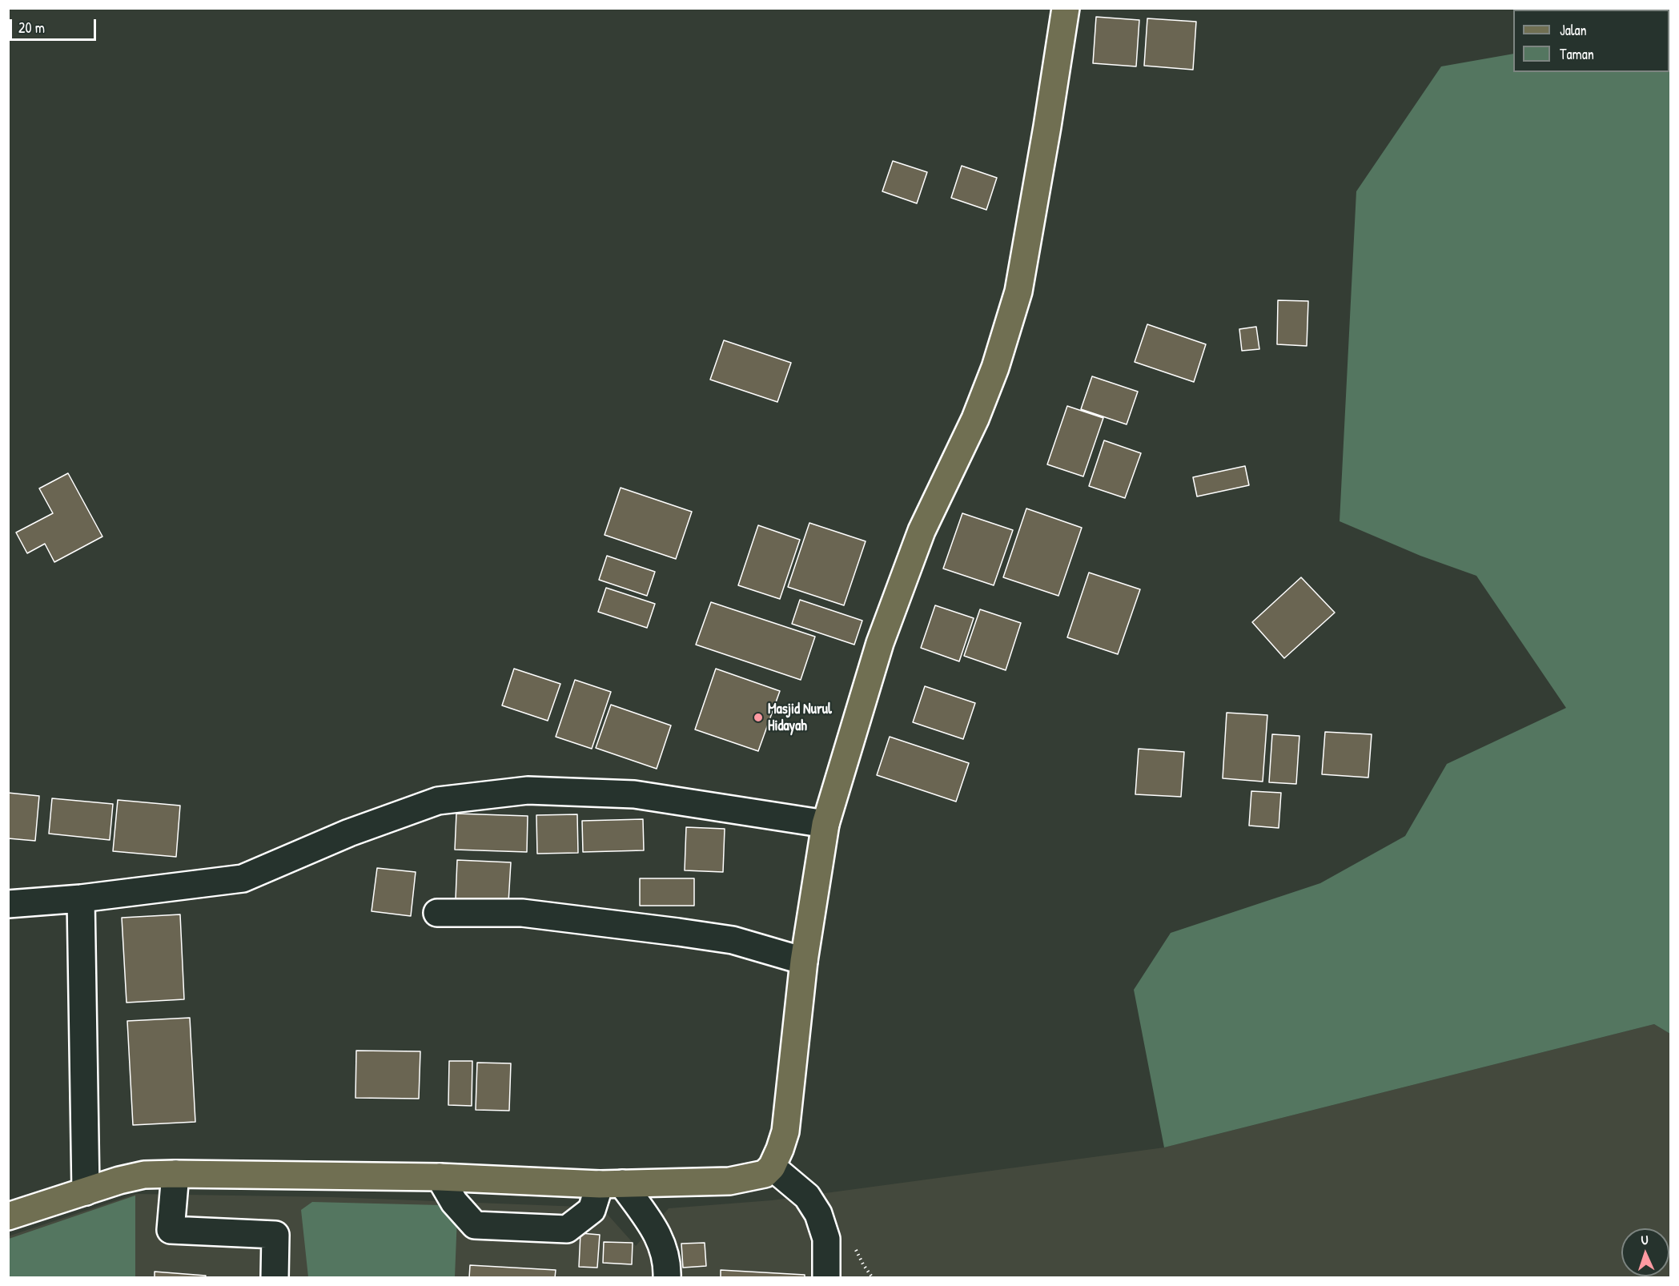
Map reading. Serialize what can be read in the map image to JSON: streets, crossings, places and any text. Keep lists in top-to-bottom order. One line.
{"places":["Masjid Nurul Hidayah"],"legend":["Jalan","Taman"],"scale_bar":"20 m","north":"top"}
